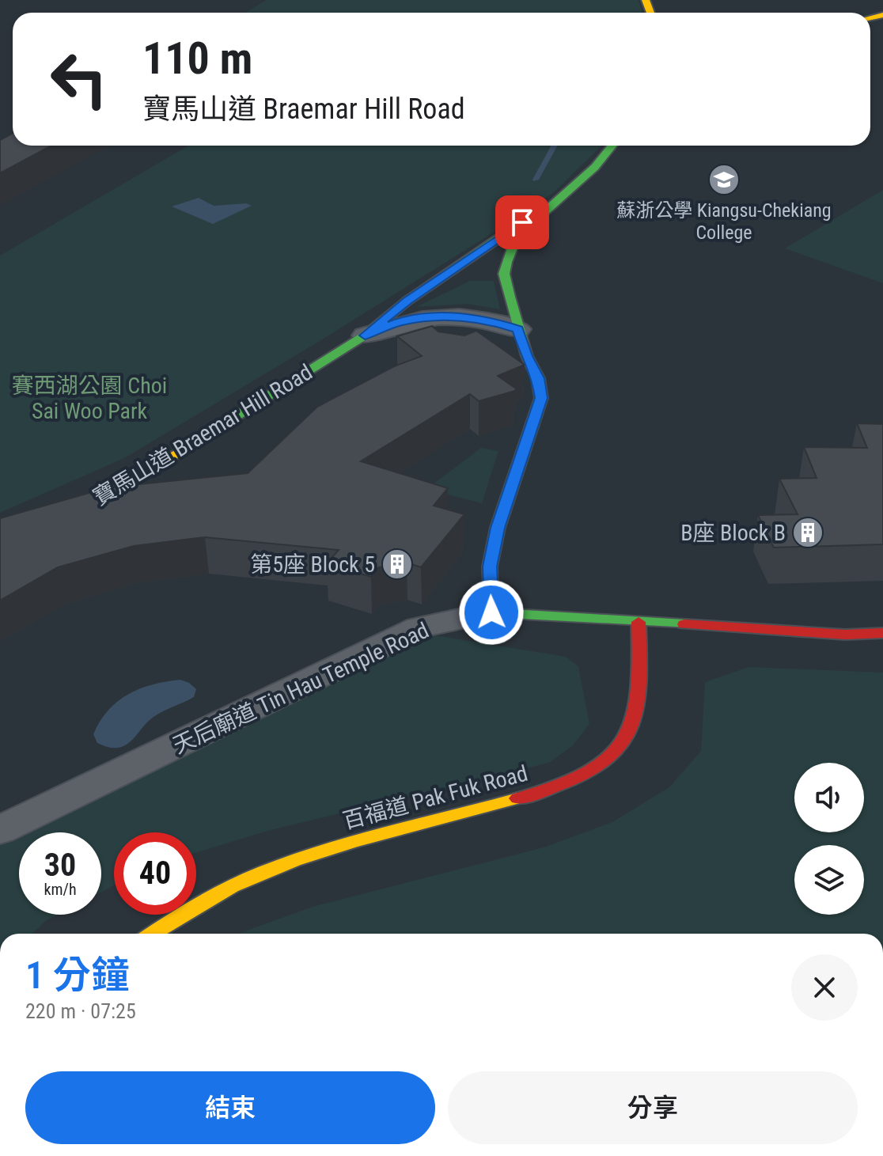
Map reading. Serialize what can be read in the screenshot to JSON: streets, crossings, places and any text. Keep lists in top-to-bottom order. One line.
{"streets":{"street":["寶馬山道 Braemar Hill Road","天后廟道 Tin Hau Temple Road","百福道 Pak Fuk Road"]},"crossings":[["天后廟道 Tin Hau Temple Road","百福道 Pak Fuk Road"]],"parks":["賽西湖公園 Choi Sai Woo Park"],"places":{"school or university":["蘇浙公學 Kiangsu-Chekiang College"],"building":["B座 Block B","第5座 Block 5"]},"page":{"turn":["110 m","寶馬山道 Braemar Hill Road"],"speed":"30 km/h","limit":"40","heading":["1 分鐘","220 m · 07:25"],"buttons":["結束","分享"]}}
